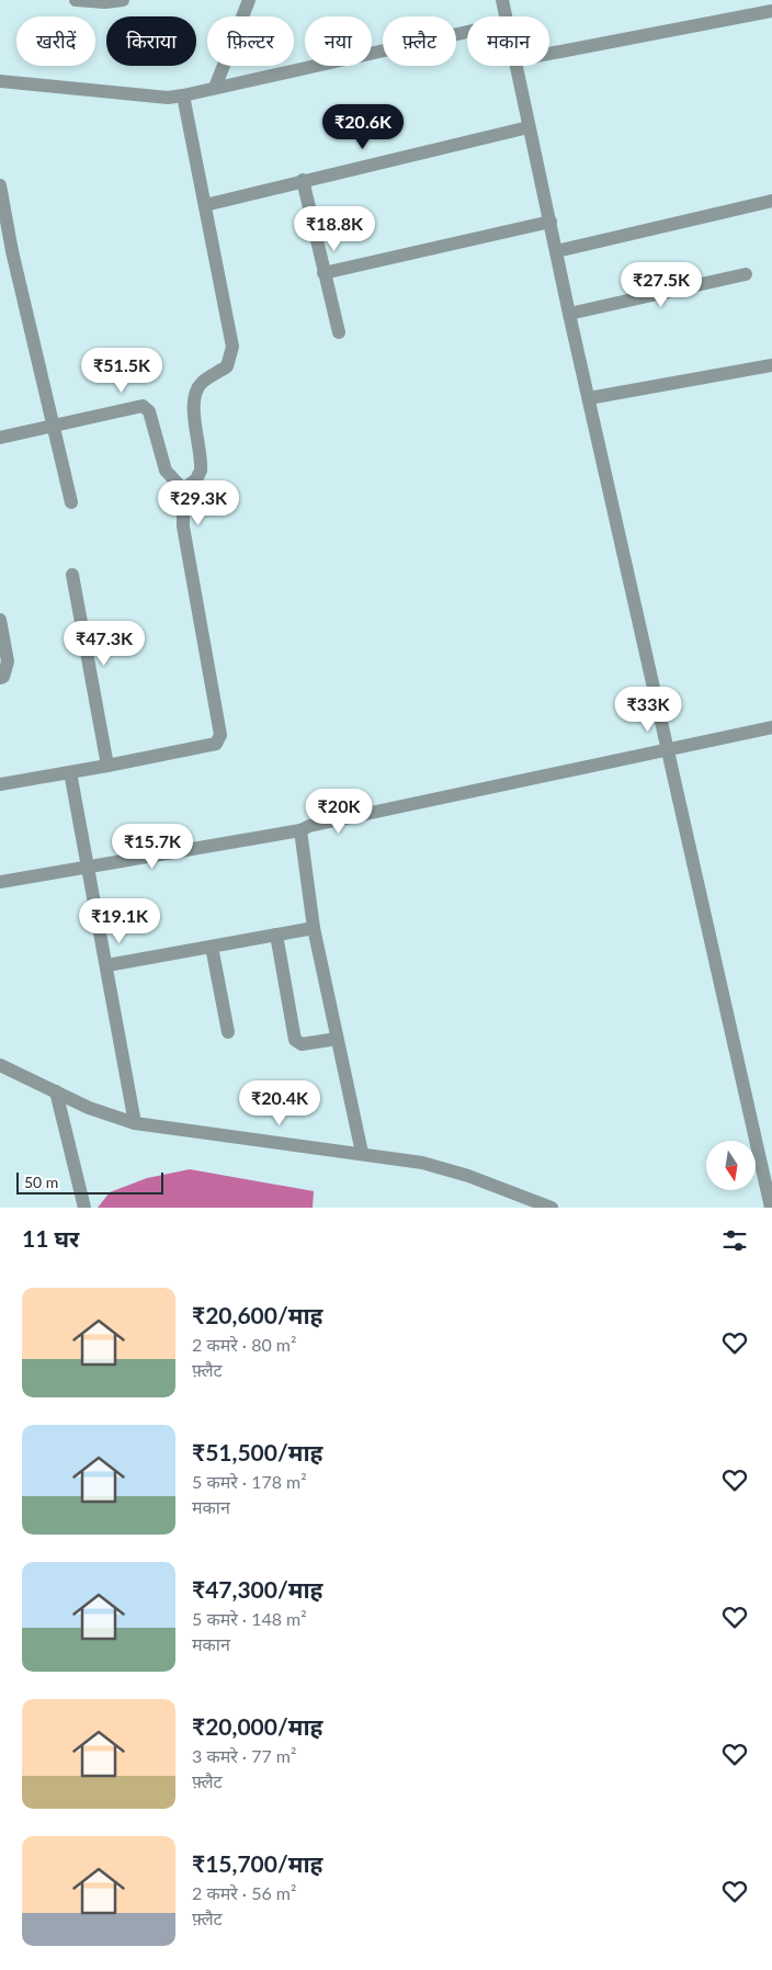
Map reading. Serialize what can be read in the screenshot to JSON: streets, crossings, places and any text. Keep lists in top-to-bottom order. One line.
{"scale_bar":"50 m","north":"bottom","page":{"chip":["खरीदें","किराया","फ़िल्टर","नया","फ़्लैट","मकान"],"price":["₹20.6K","₹18.8K","₹27.5K","₹51.5K","₹29.3K","₹47.3K","₹33K","₹20K","₹15.7K","₹19.1K","₹20.4K"],"scale":"50 m","heading":"11 घर","list":[{"name":"₹20,600/माह","note":"2 कमरे · 80 m² · फ़्लैट"},{"name":"₹51,500/माह","note":"5 कमरे · 178 m² · मकान"},{"name":"₹47,300/माह","note":"5 कमरे · 148 m² · मकान"},{"name":"₹20,000/माह","note":"3 कमरे · 77 m² · फ़्लैट"},{"name":"₹15,700/माह","note":"2 कमरे · 56 m² · फ़्लैट"}]}}
